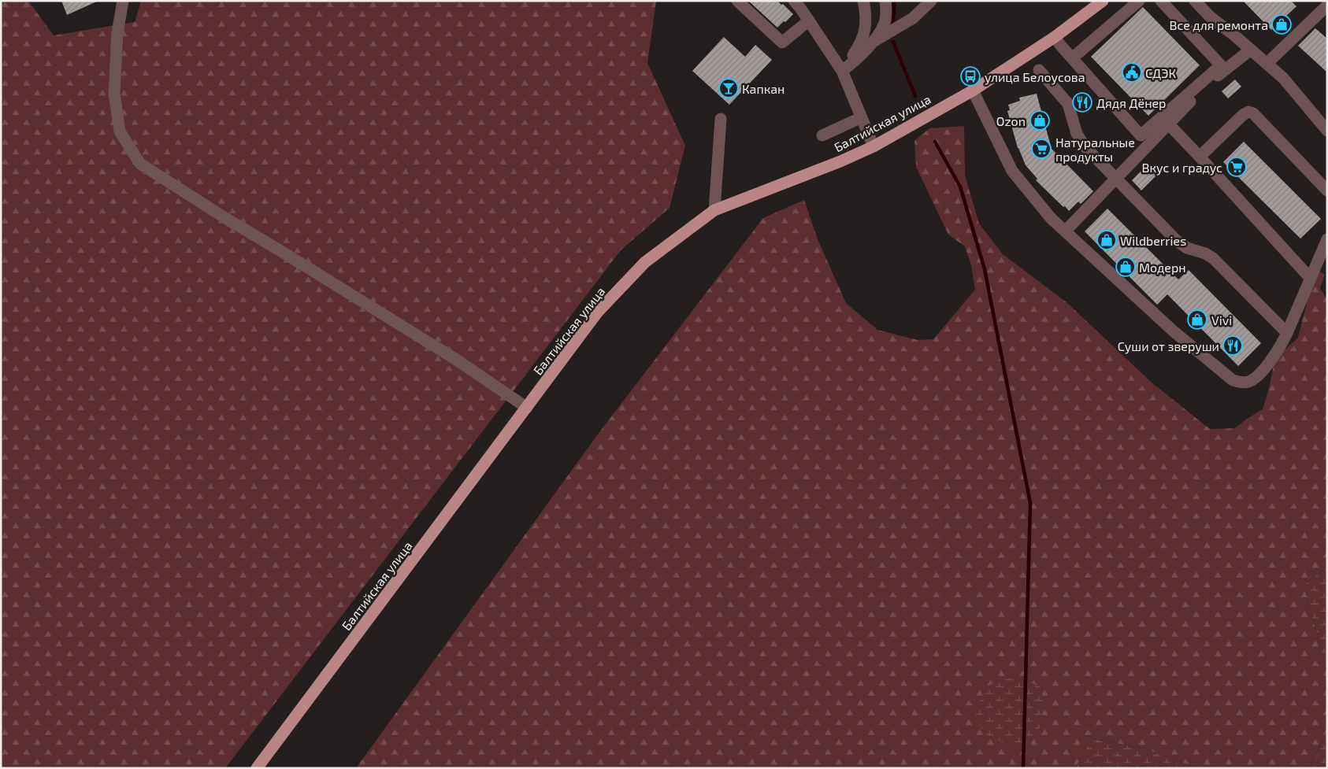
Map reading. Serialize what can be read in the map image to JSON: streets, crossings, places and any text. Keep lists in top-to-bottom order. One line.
{"streets":{"main road":["Балтийская улица"]},"places":{"shop":["Все для ремонта","Ozon","Wildberries","Модерн","Vivi"],"public building":["СДЭК"],"bus stop":["улица Белоусова"],"bar":["Капкан"],"restaurant":["Дядя Дёнер","Суши от зверуши"],"supermarket":["Натуральные продукты","Вкус и градус"]}}
